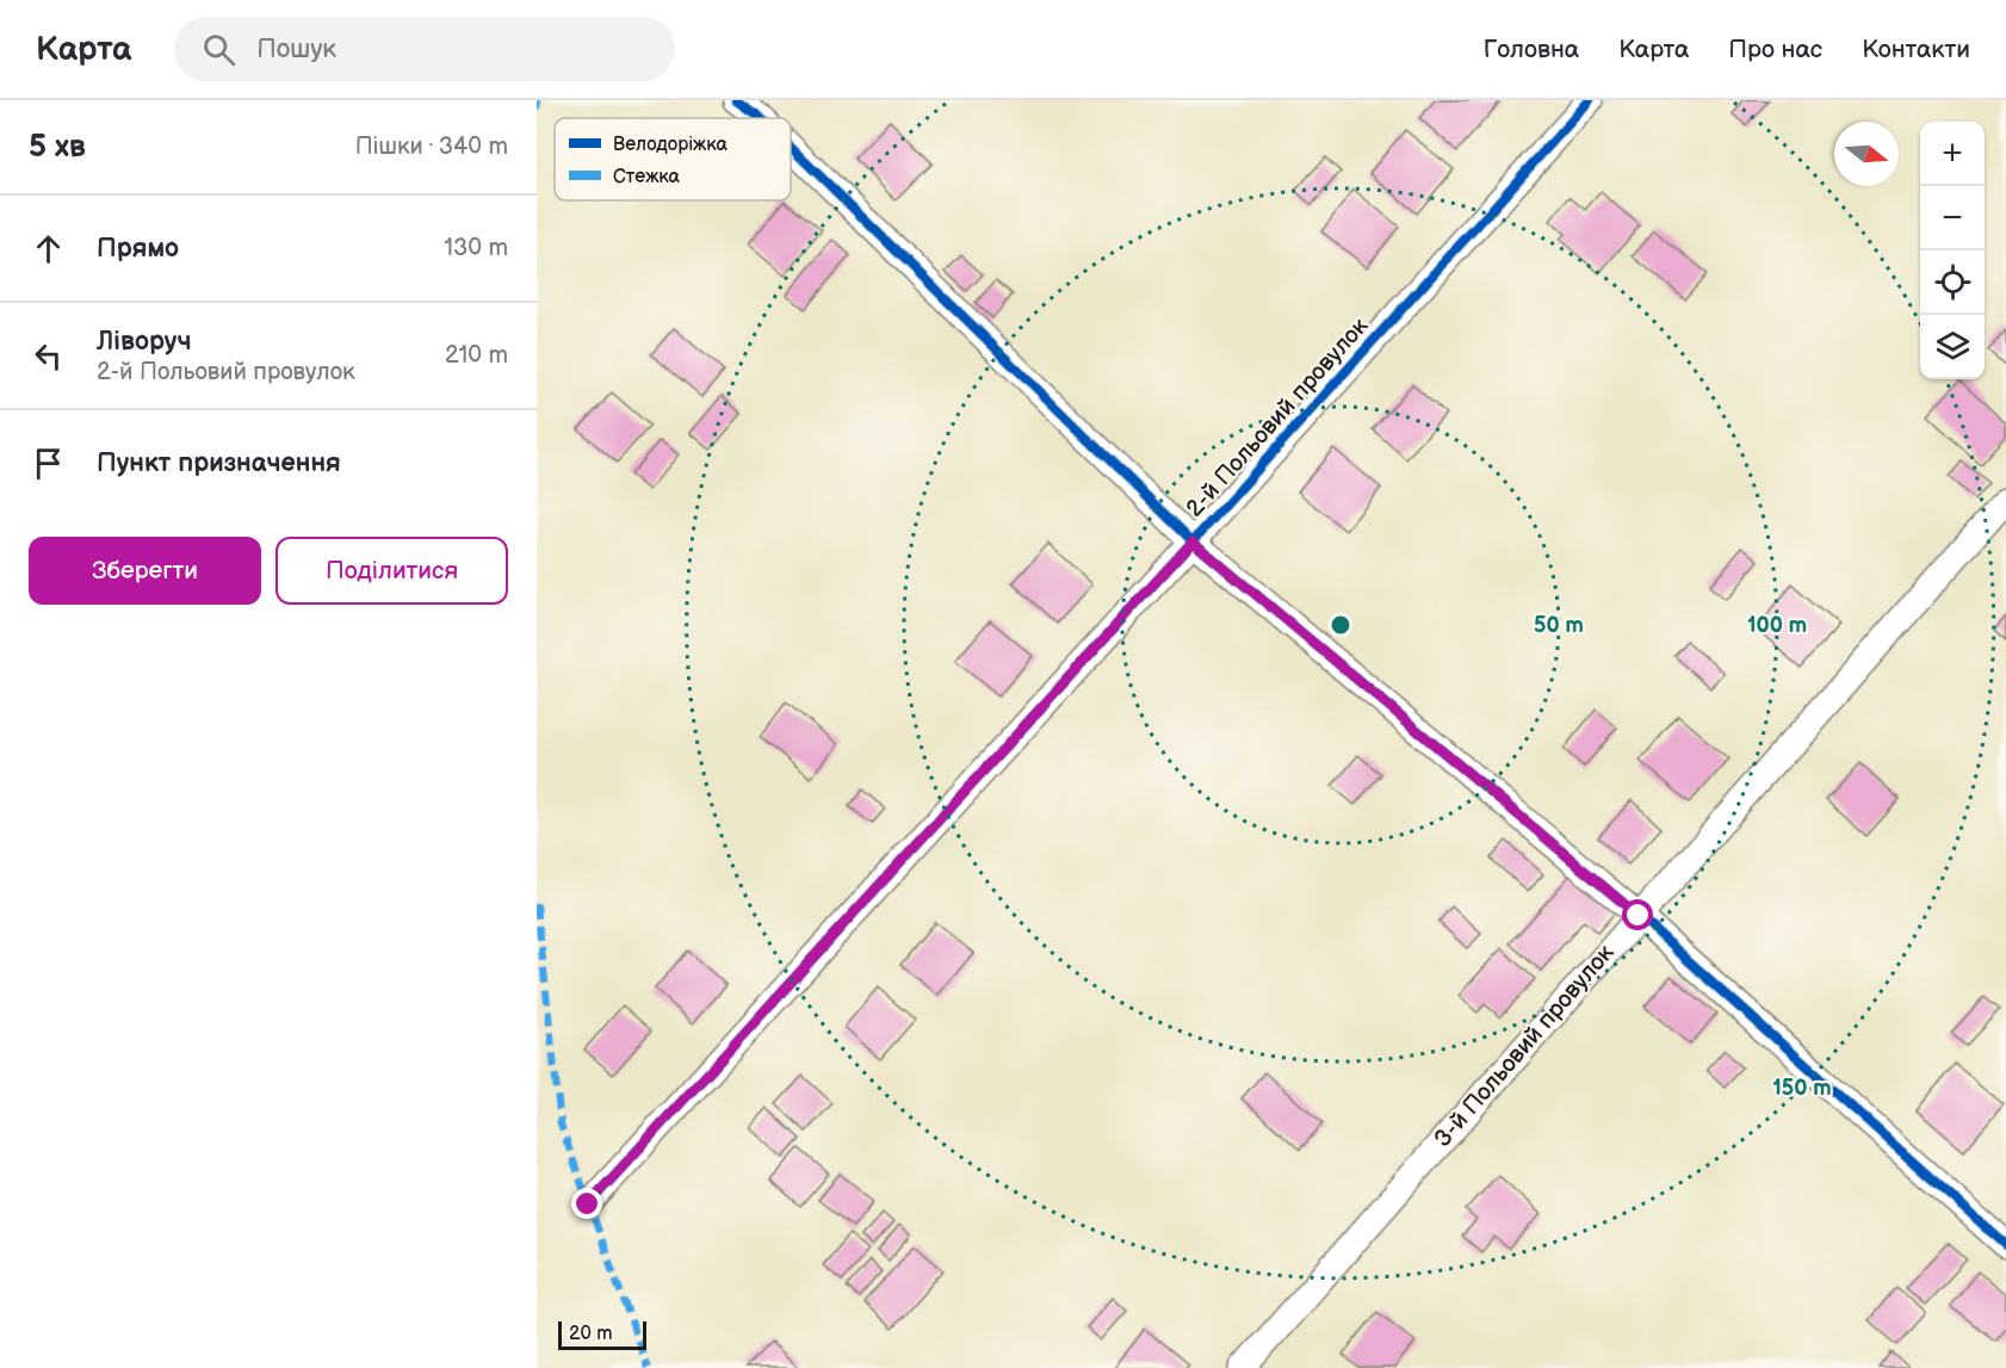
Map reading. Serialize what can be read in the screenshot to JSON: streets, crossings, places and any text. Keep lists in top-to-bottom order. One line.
{"streets":{"street":["2-й Польовий провулок","3-й Польовий провулок"]},"legend":["Велодоріжка","Стежка"],"scale_bar":"20 m","north":"right","page":{"header":"Карта","search":"Пошук","nav":["Головна","Карта","Про нас","Контакти"],"heading":["5 хв","Пішки · 340 m"],"map_buttons":["+","−"],"list":[["Прямо","130 m"],["Ліворуч","2-й Польовий провулок","210 m"],"Пункт призначення"],"buttons":["Зберегти","Поділитися"],"scale":"20 m"},"rings":["50 m","100 m","150 m"]}
